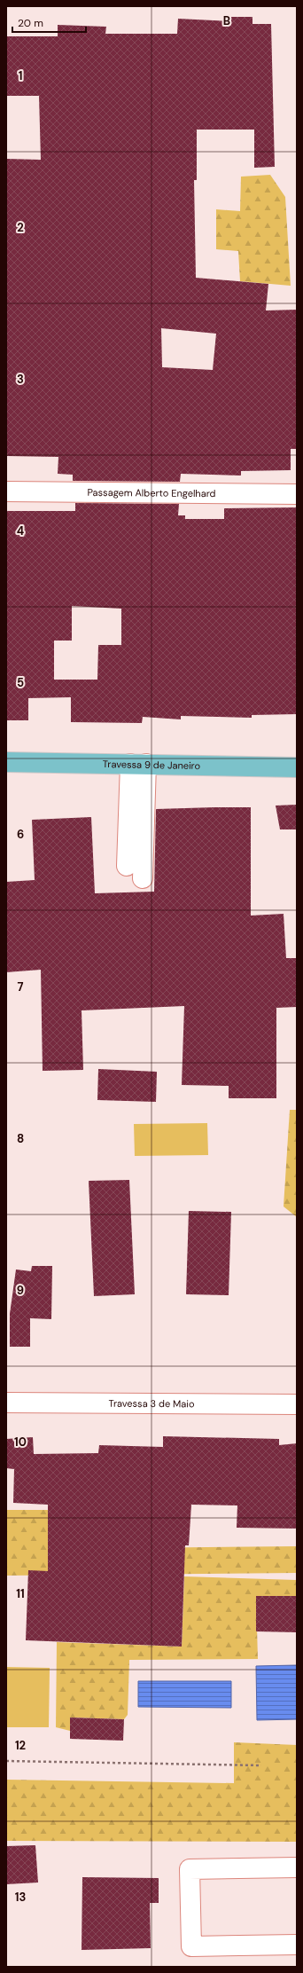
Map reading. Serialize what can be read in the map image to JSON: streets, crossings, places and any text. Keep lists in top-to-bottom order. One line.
{"streets":{"main road":["Travessa 9 de Janeiro"],"street":["Passagem Alberto Engelhard","Travessa 3 de Maio"]},"scale_bar":"20 m","grid":{"columns":["B"],"rows":["1","2","3","4","5","6","7","8","9","10","11","12","13"]}}
